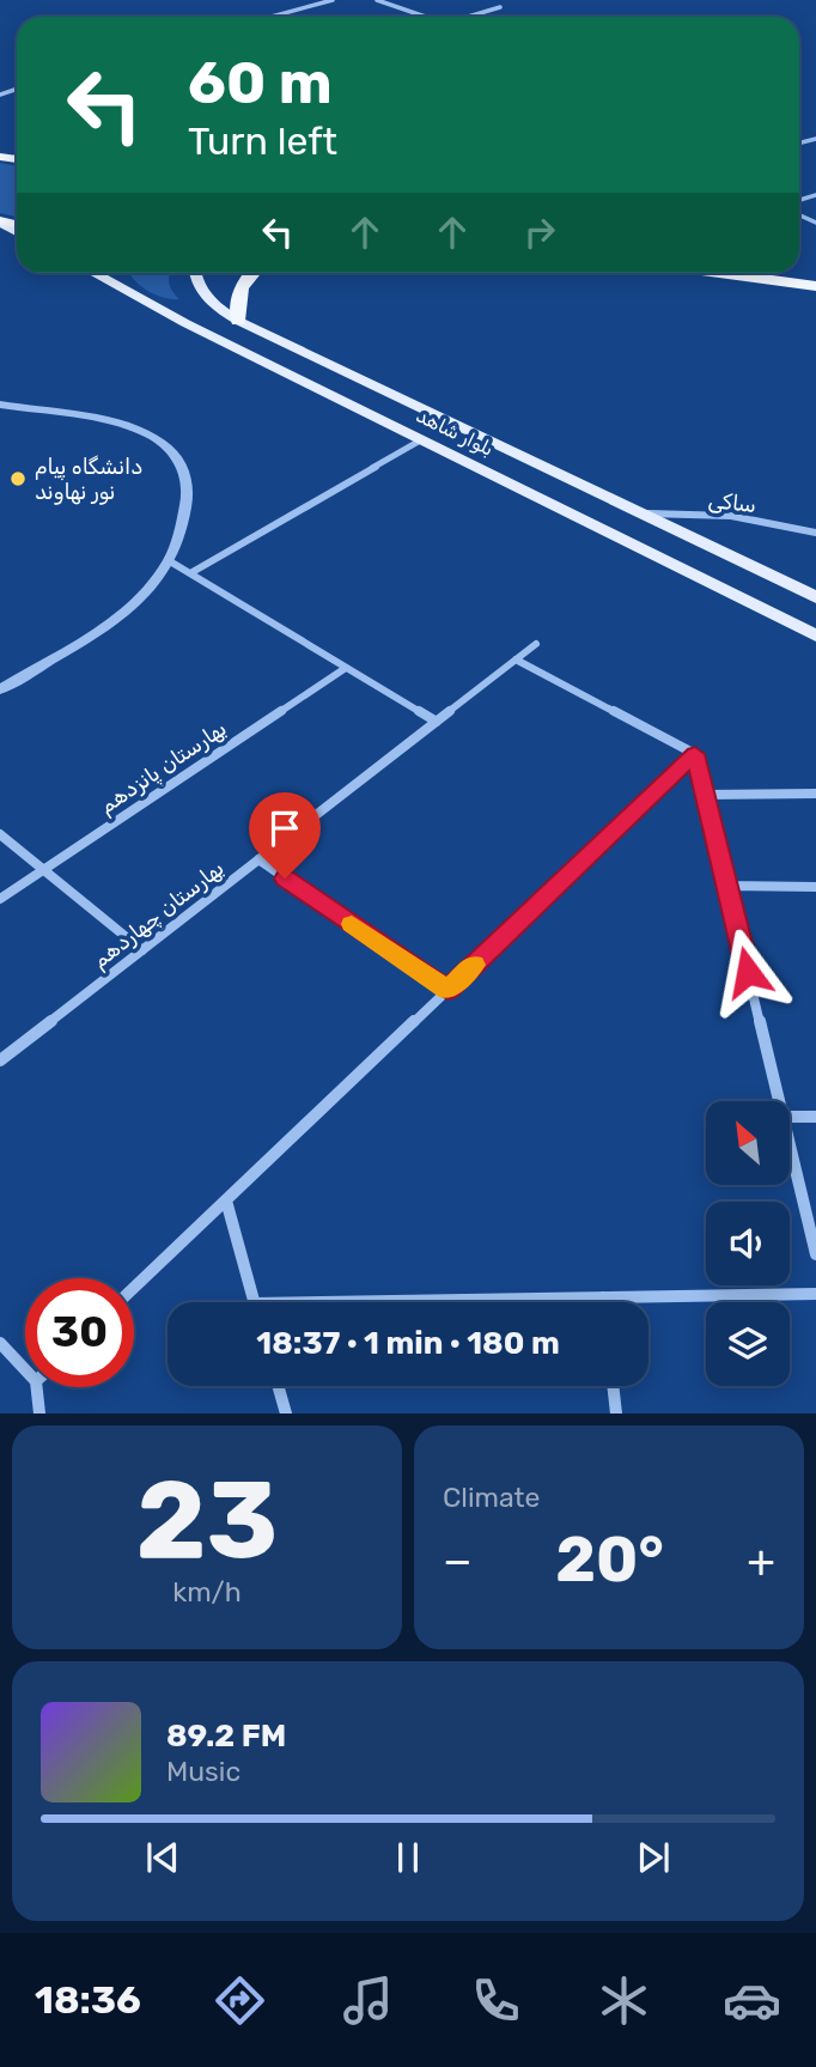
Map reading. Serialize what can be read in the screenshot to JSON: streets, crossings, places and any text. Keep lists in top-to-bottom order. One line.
{"streets":{"main road":["بلوار شاهد"],"street":["ساکی","بهارستان پانزدهم","بهارستان چهاردهم"]},"crossings":[["بلوار شاهد","ساکی"]],"places":["دانشگاه پیام نور نهاوند"],"north":"top left","page":{"turn":["60 m","Turn left"],"limit":"30","trip":"18:37 · 1 min · 180 m","tile":[["23","km/h"],"Climate"],"heat":["−","20°","+"],"song":["89.2 FM","Music"],"tabs":"18:36"}}
